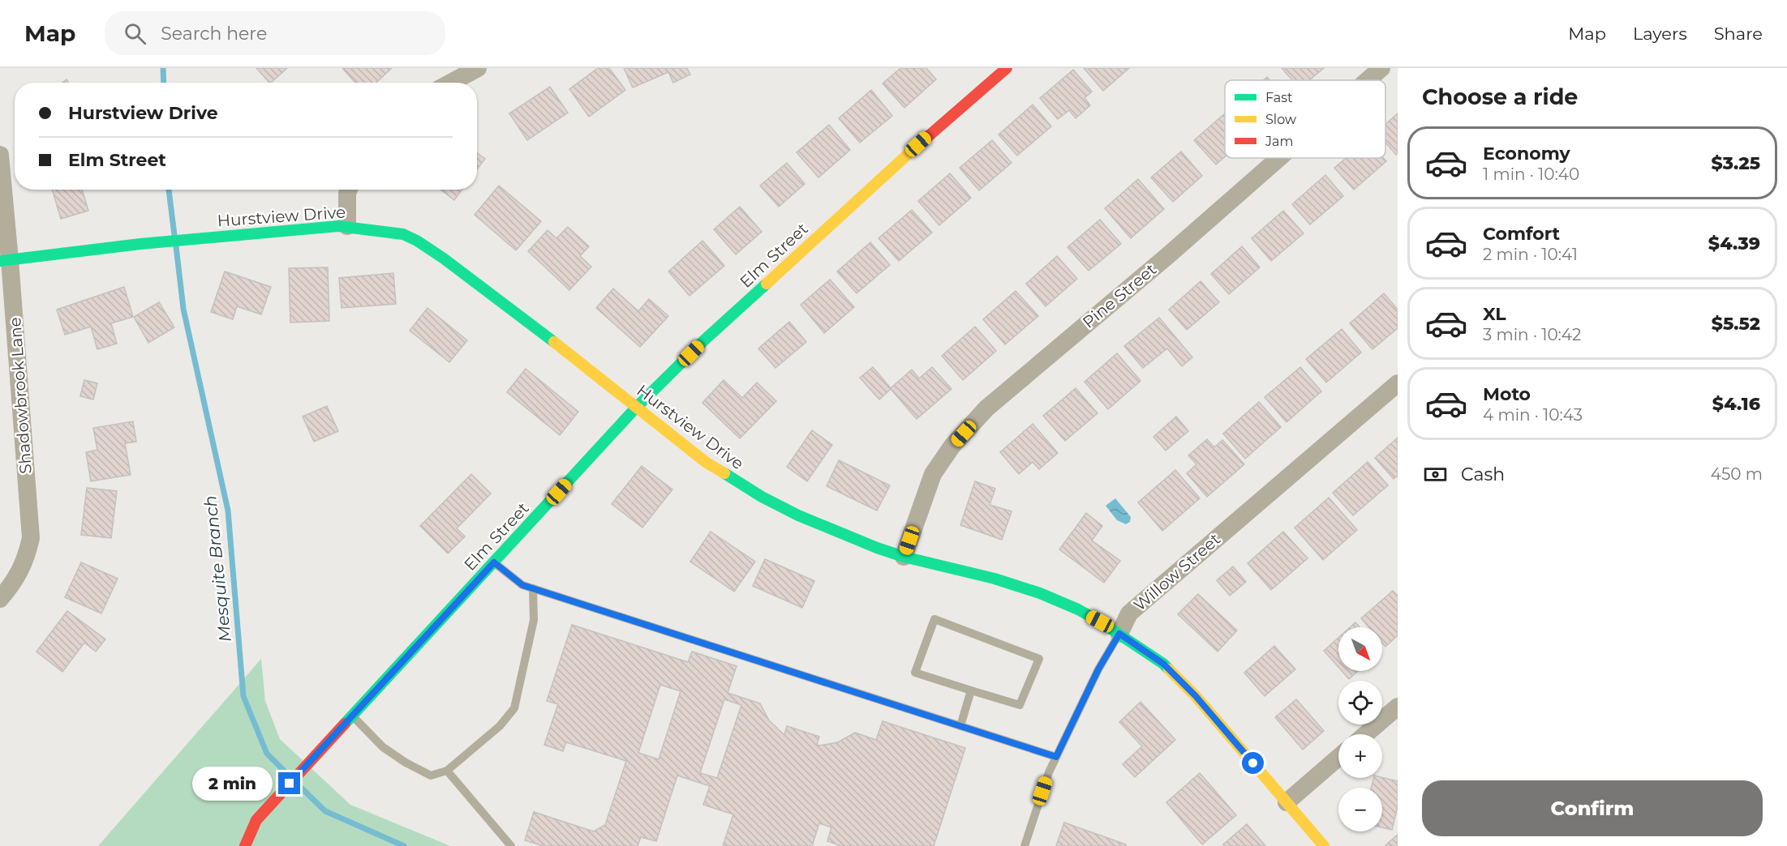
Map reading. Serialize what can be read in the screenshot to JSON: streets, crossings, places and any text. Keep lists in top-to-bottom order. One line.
{"streets":{"street":["Hurstview Drive","Elm Street","Pine Street","Shadowbrook Lane","Willow Street"]},"crossings":[["Hurstview Drive","Elm Street"],["Hurstview Drive","Pine Street"],["Hurstview Drive","Shadowbrook Lane"],["Hurstview Drive","Willow Street"]],"water":["Mesquite Branch"],"legend":["Fast","Slow","Jam"],"north":"bottom right","page":{"header":"Map","search":"Search here","nav":["Map","Layers","Share"],"heading":"Choose a ride","banner":["Hurstview Drive","Elm Street"],"list":[{"name":"Economy","note":"1 min · 10:40","value":"$3.25"},{"name":"Comfort","note":"2 min · 10:41","value":"$4.39"},{"name":"XL","note":"3 min · 10:42","value":"$5.52"},{"name":"Moto","note":"4 min · 10:43","value":"$4.16"}],"pay":["Cash","450 m"],"map_buttons":["+","−"],"bubble":"2 min","buttons":"Confirm"}}
